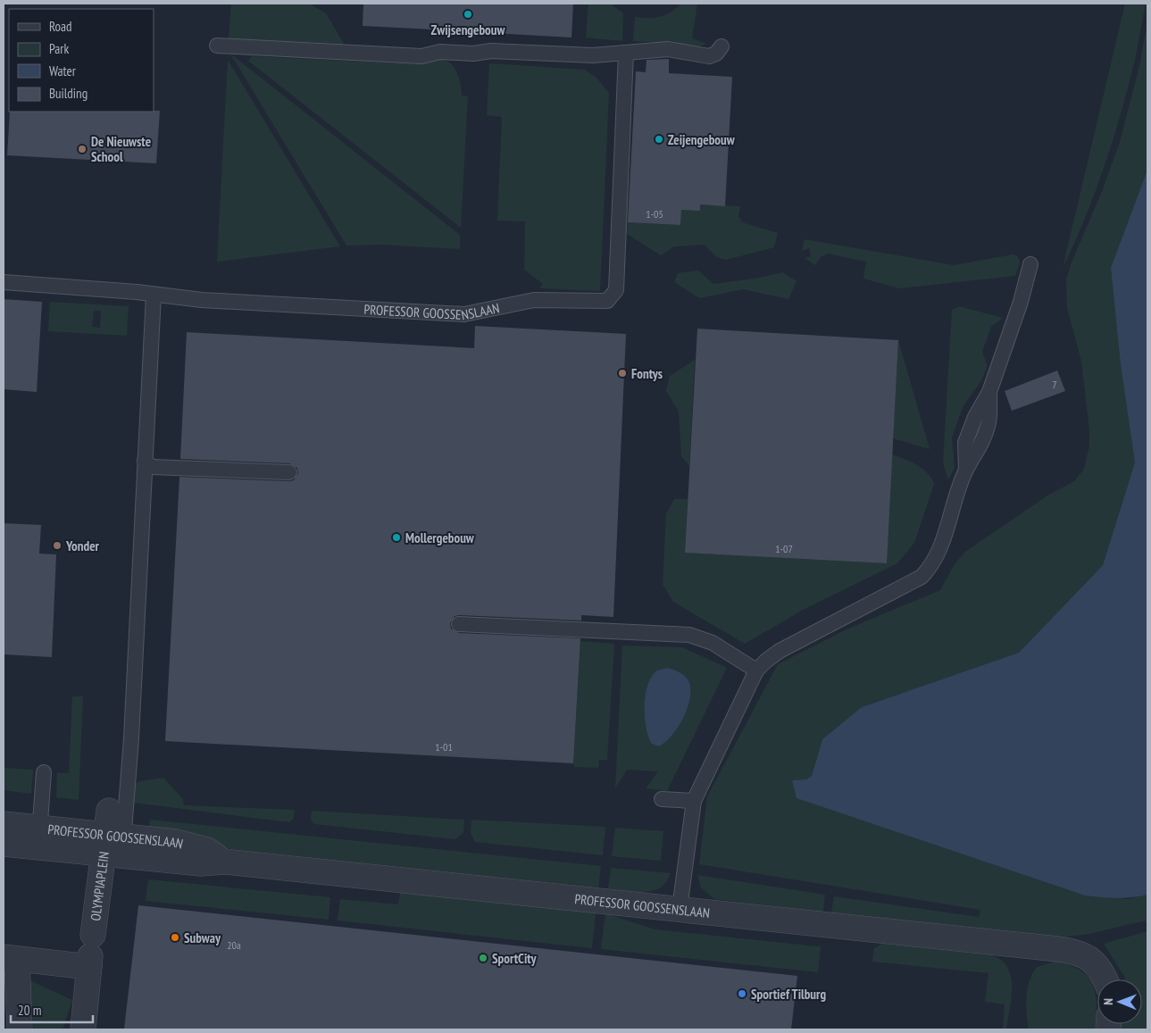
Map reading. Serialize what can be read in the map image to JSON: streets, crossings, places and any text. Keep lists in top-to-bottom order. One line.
{"streets":{"street":["PROFESSOR GOOSSENSLAAN","OLYMPIAPLEIN"]},"crossings":[["PROFESSOR GOOSSENSLAAN","OLYMPIAPLEIN"]],"places":["Zwijsengebouw","Zeijengebouw","De Nieuwste School","Fontys","Mollergebouw","Yonder","Subway","SportCity","Sportief Tilburg"],"house_numbers":["1-05","7","1-07","1-01","20a"],"legend":["Road","Park","Water","Building"],"scale_bar":"20 m","north":"left"}
